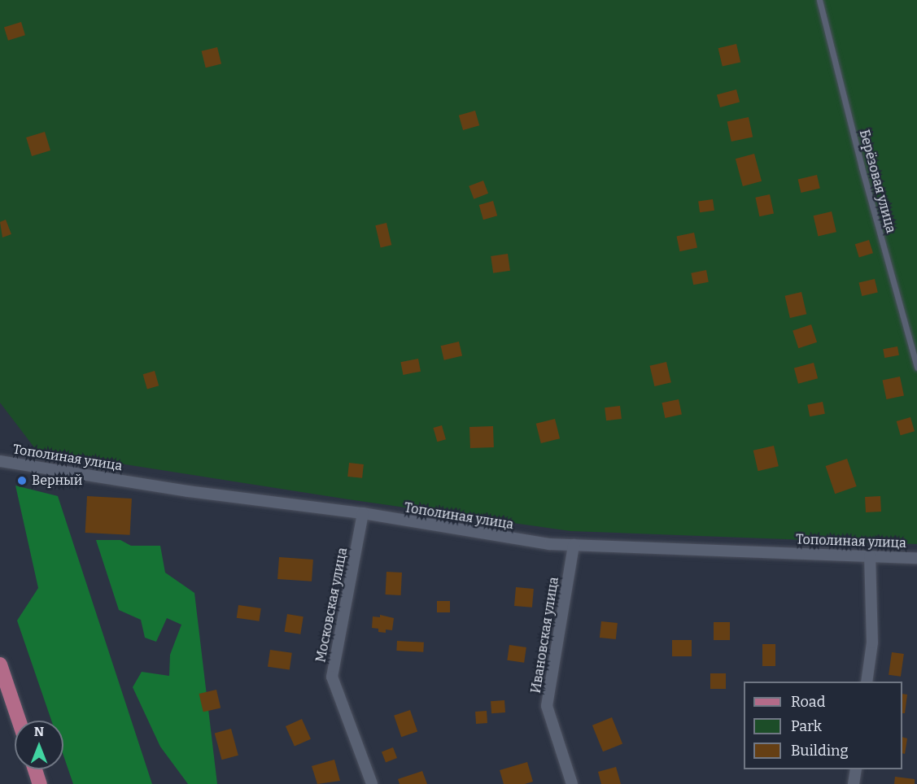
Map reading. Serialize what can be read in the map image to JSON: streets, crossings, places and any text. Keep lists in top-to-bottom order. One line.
{"streets":{"street":["Тополиная улица","Московская улица","Ивановская улица"],"lane":["Берёзовая улица"]},"crossings":[["Тополиная улица","Московская улица"],["Тополиная улица","Ивановская улица"]],"places":["Верный"],"legend":["Road","Park","Building"],"north":"top"}
